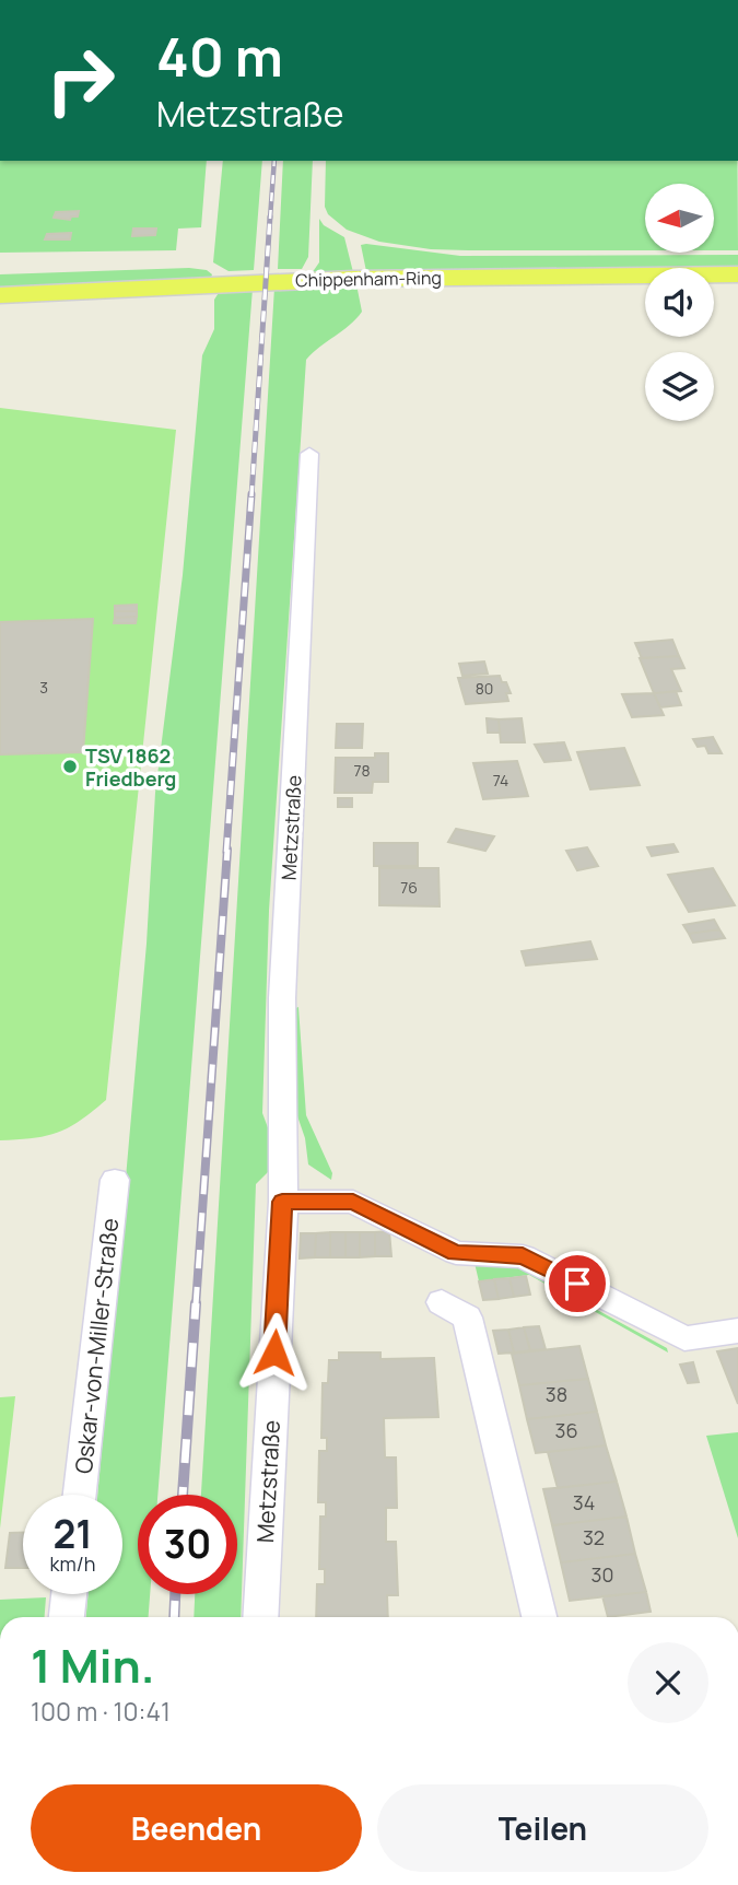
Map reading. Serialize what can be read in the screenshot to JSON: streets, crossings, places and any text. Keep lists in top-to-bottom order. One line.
{"streets":{"main road":["Chippenham-Ring"],"street":["Metzstraße","Oskar-von-Miller-Straße"]},"places":["TSV 1862 Friedberg"],"house_numbers":["3","80","78","74","76","38","36","34","32","30"],"north":"left","page":{"turn":["40 m","Metzstraße"],"speed":"21 km/h","limit":"30","heading":["1 Min.","100 m · 10:41"],"buttons":["Beenden","Teilen"]}}
